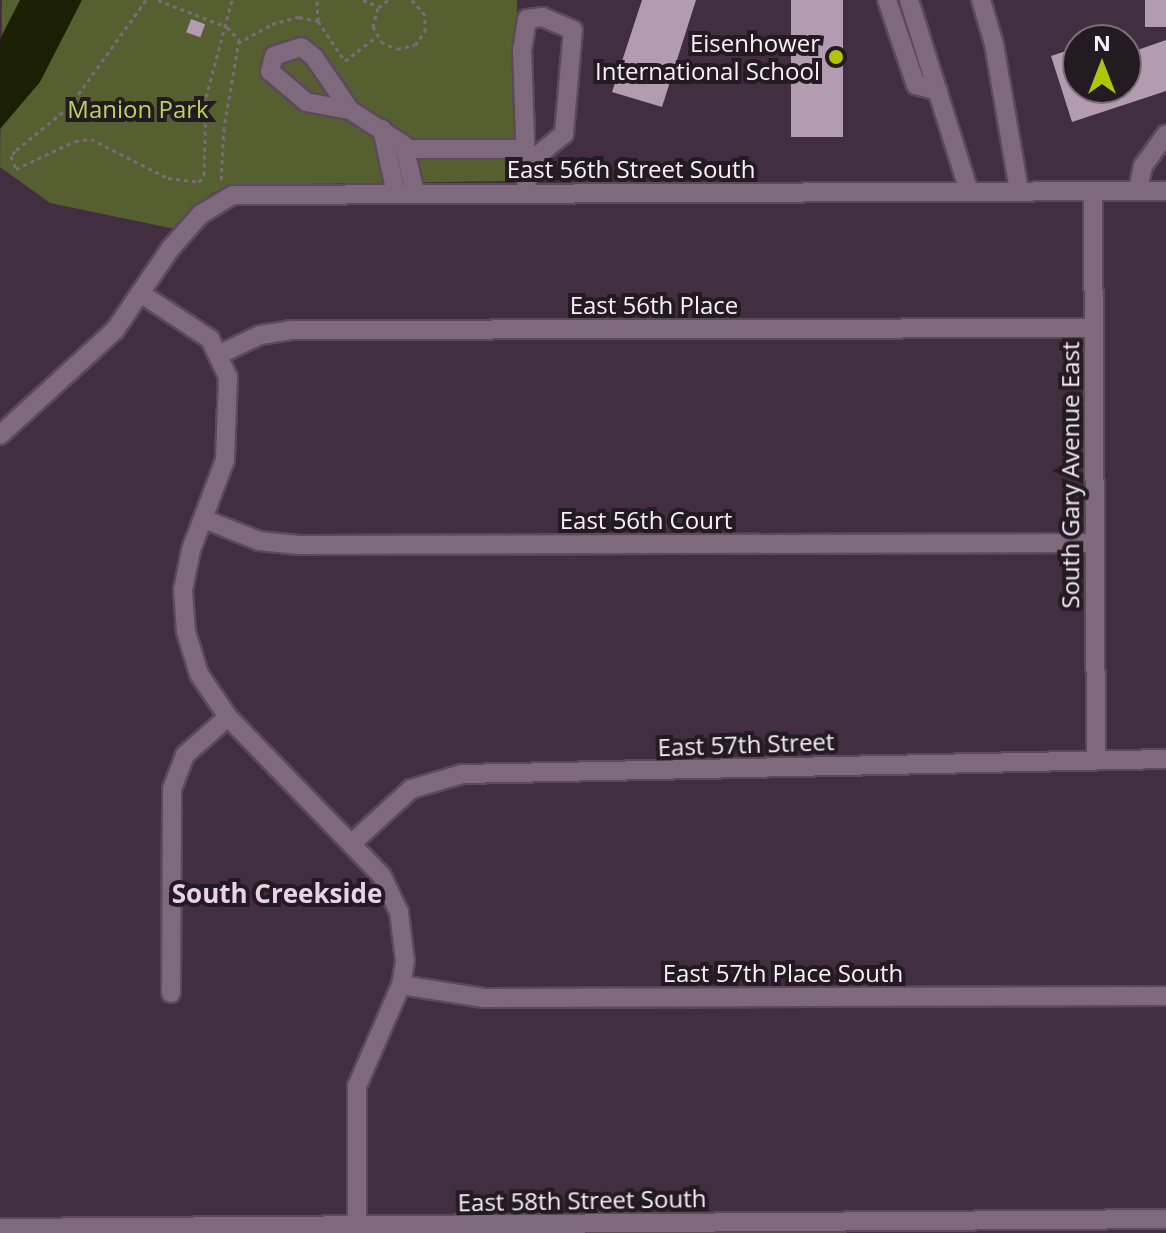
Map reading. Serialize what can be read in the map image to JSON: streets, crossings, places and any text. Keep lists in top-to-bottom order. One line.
{"streets":{"street":["East 56th Street South","East 56th Place","South Gary Avenue East","East 56th Court","East 57th Street","East 57th Place South","East 58th Street South"]},"crossings":[["East 56th Street South","South Gary Avenue East"],["East 56th Place","South Gary Avenue East"],["South Gary Avenue East","East 56th Court"],["South Gary Avenue East","East 57th Street"]],"districts":["South Creekside"],"parks":["Manion Park"],"places":["Eisenhower International School"],"north":"top"}
